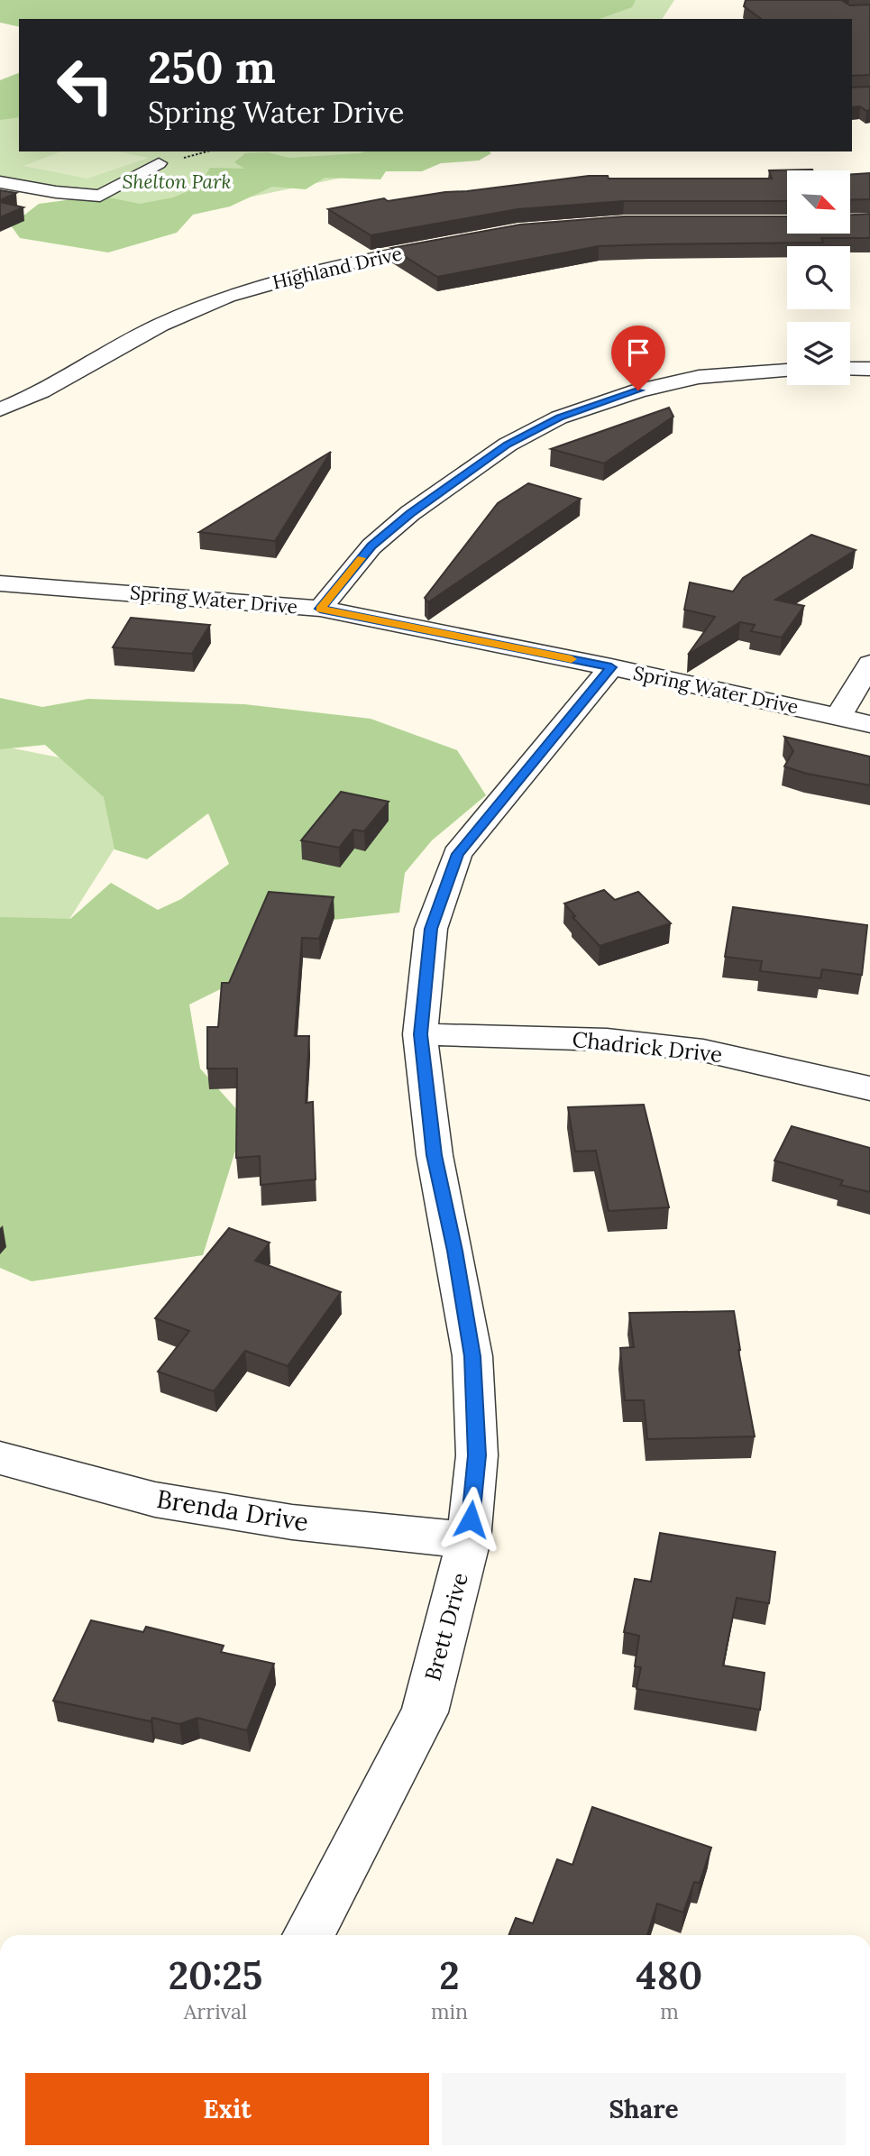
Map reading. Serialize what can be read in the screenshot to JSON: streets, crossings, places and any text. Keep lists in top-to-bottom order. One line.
{"streets":{"street":["Highland Drive","Spring Water Drive","Chadrick Drive","Brenda Drive","Brett Drive"]},"crossings":[["Spring Water Drive","Brett Drive"],["Chadrick Drive","Brett Drive"],["Brenda Drive","Brett Drive"]],"parks":["Shelton Park"],"north":"bottom right","page":{"turn":["250 m","Spring Water Drive"],"eta":["20:25","Arrival","2","min","480","m"],"buttons":["Exit","Share"]}}
